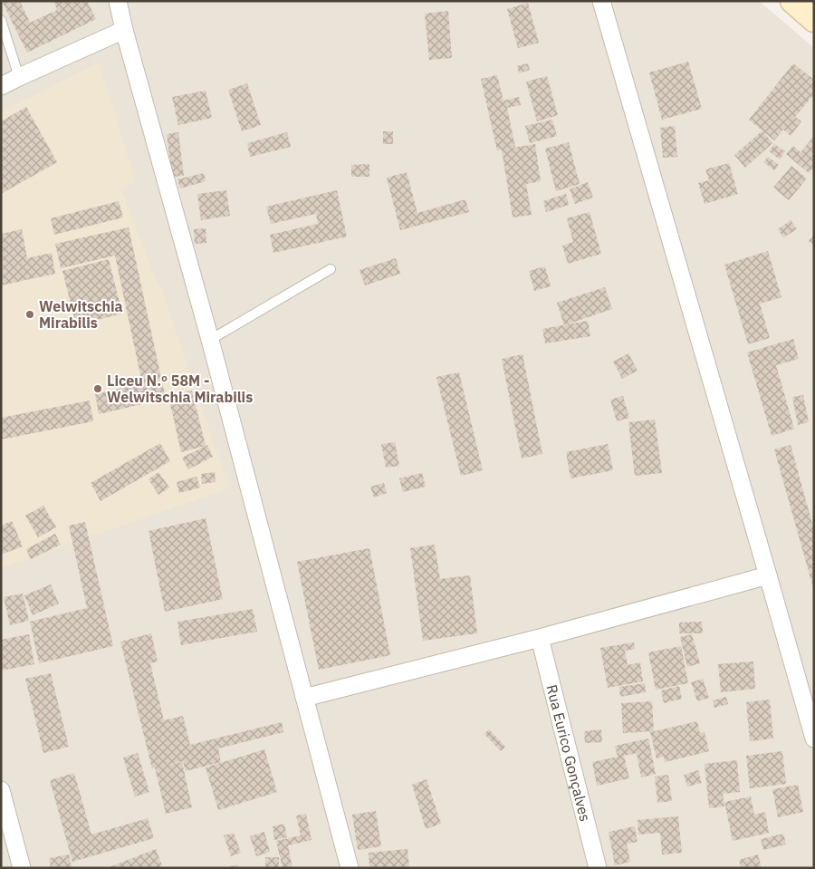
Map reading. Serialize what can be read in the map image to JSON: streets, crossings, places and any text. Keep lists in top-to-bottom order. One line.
{"streets":{"street":["Rua Eurico Gonçalves"]},"places":["Welwitschia Mirabilis","Liceu N.º 58M - Welwitschia Mirabilis"]}
